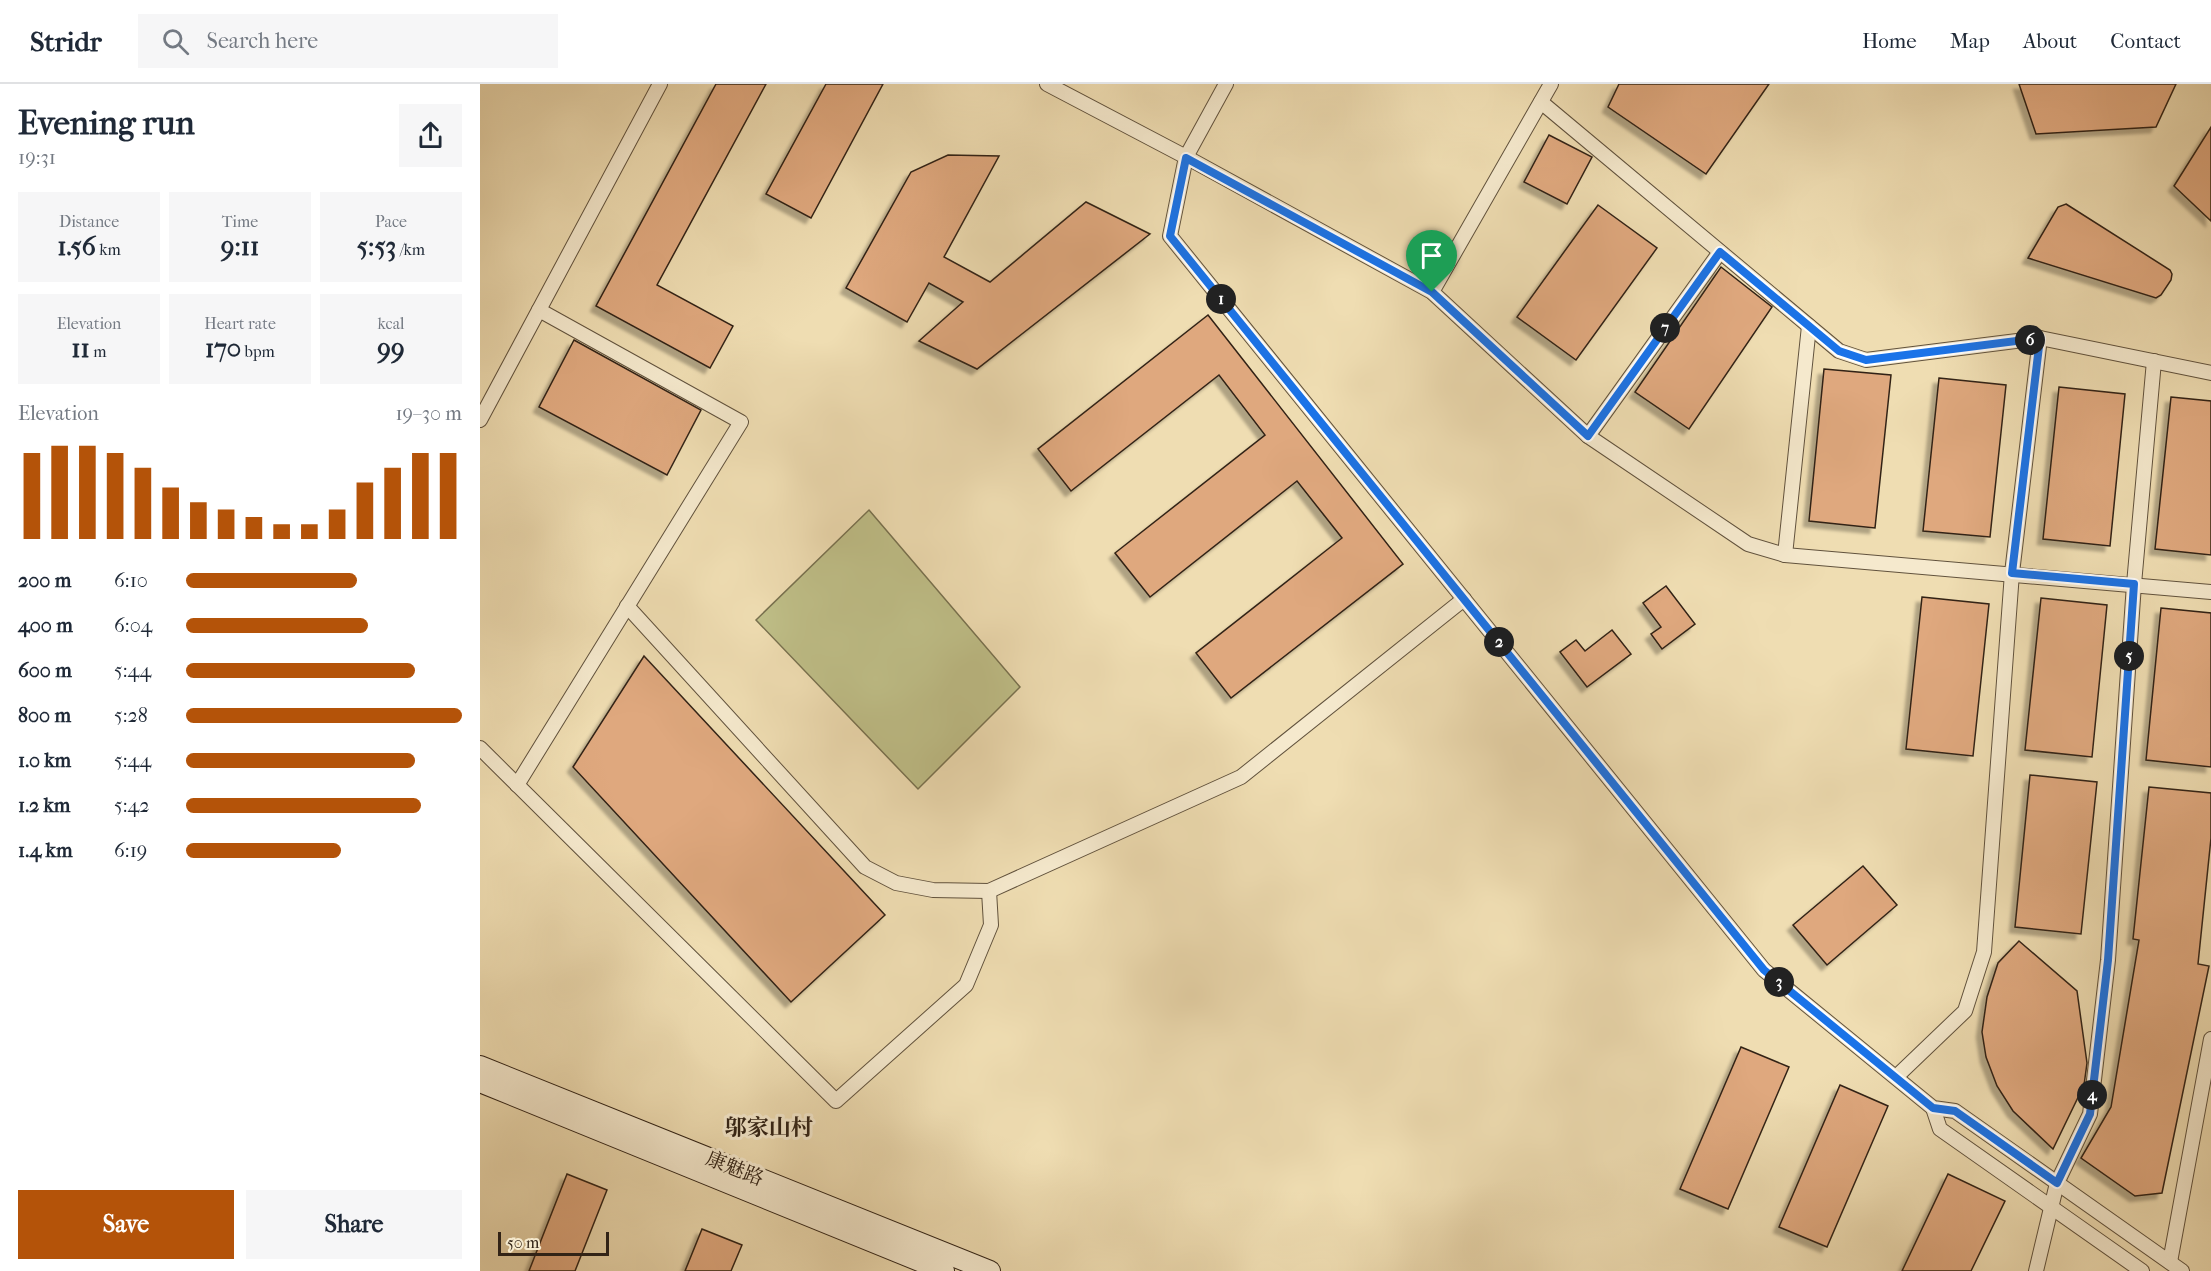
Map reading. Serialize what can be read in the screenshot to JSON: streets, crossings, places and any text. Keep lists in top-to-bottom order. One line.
{"streets":{"main road":["康魅路"]},"districts":["邬家山村"],"scale_bar":"50 m","page":{"header":"Stridr","search":"Search here","nav":["Home","Map","About","Contact"],"heading":["Evening run","19:31"],"stats":[["Distance","1.56 km"],["Time","9:11"],["Pace","5:53 /km"],["Elevation","11 m"],["Heart rate","170 bpm"],["kcal","99"]],"pins":["1","7","6","2","5","3","4"],"chart":["Elevation","19–30 m"],"list":[{"name":"200 m","note":"6:10"},{"name":"400 m","note":"6:04"},{"name":"600 m","note":"5:44"},{"name":"800 m","note":"5:28"},{"name":"1.0 km","note":"5:44"},{"name":"1.2 km","note":"5:42"},{"name":"1.4 km","note":"6:19"}],"buttons":["Save","Share"],"scale":"50 m"}}
